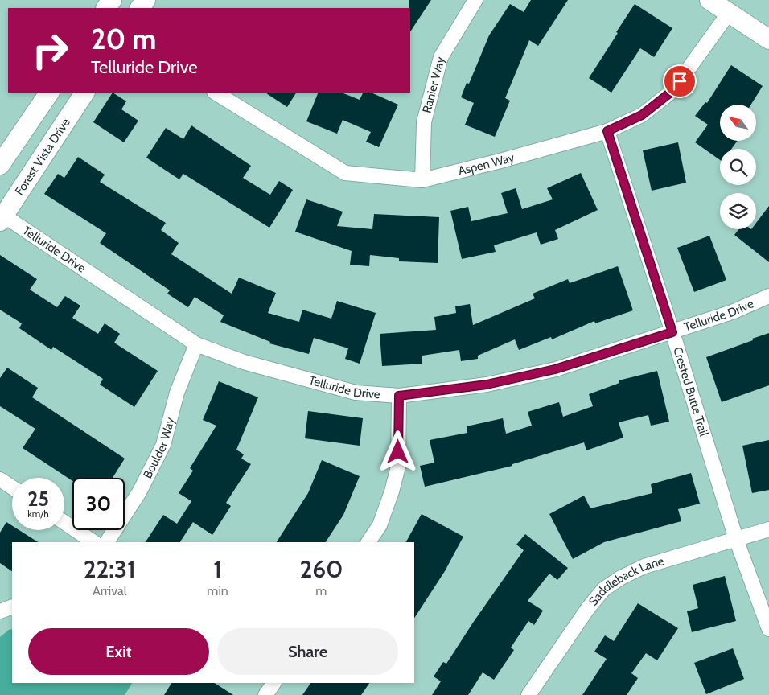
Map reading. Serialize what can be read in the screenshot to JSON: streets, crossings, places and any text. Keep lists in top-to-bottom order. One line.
{"streets":{"main road":["Forest Vista Drive"],"street":["Ranier Way","Aspen Way","Telluride Drive","Crested Butte Trail","Boulder Way","Saddleback Lane"]},"crossings":[["Ranier Way","Aspen Way"],["Forest Vista Drive","Telluride Drive"],["Aspen Way","Crested Butte Trail"],["Telluride Drive","Crested Butte Trail"],["Telluride Drive","Boulder Way"],["Crested Butte Trail","Saddleback Lane"]],"north":"top left","page":{"turn":["20 m","Telluride Drive"],"speed":"25 km/h","limit":"30","eta":["22:31","Arrival","1","min","260","m"],"buttons":["Exit","Share"]}}
